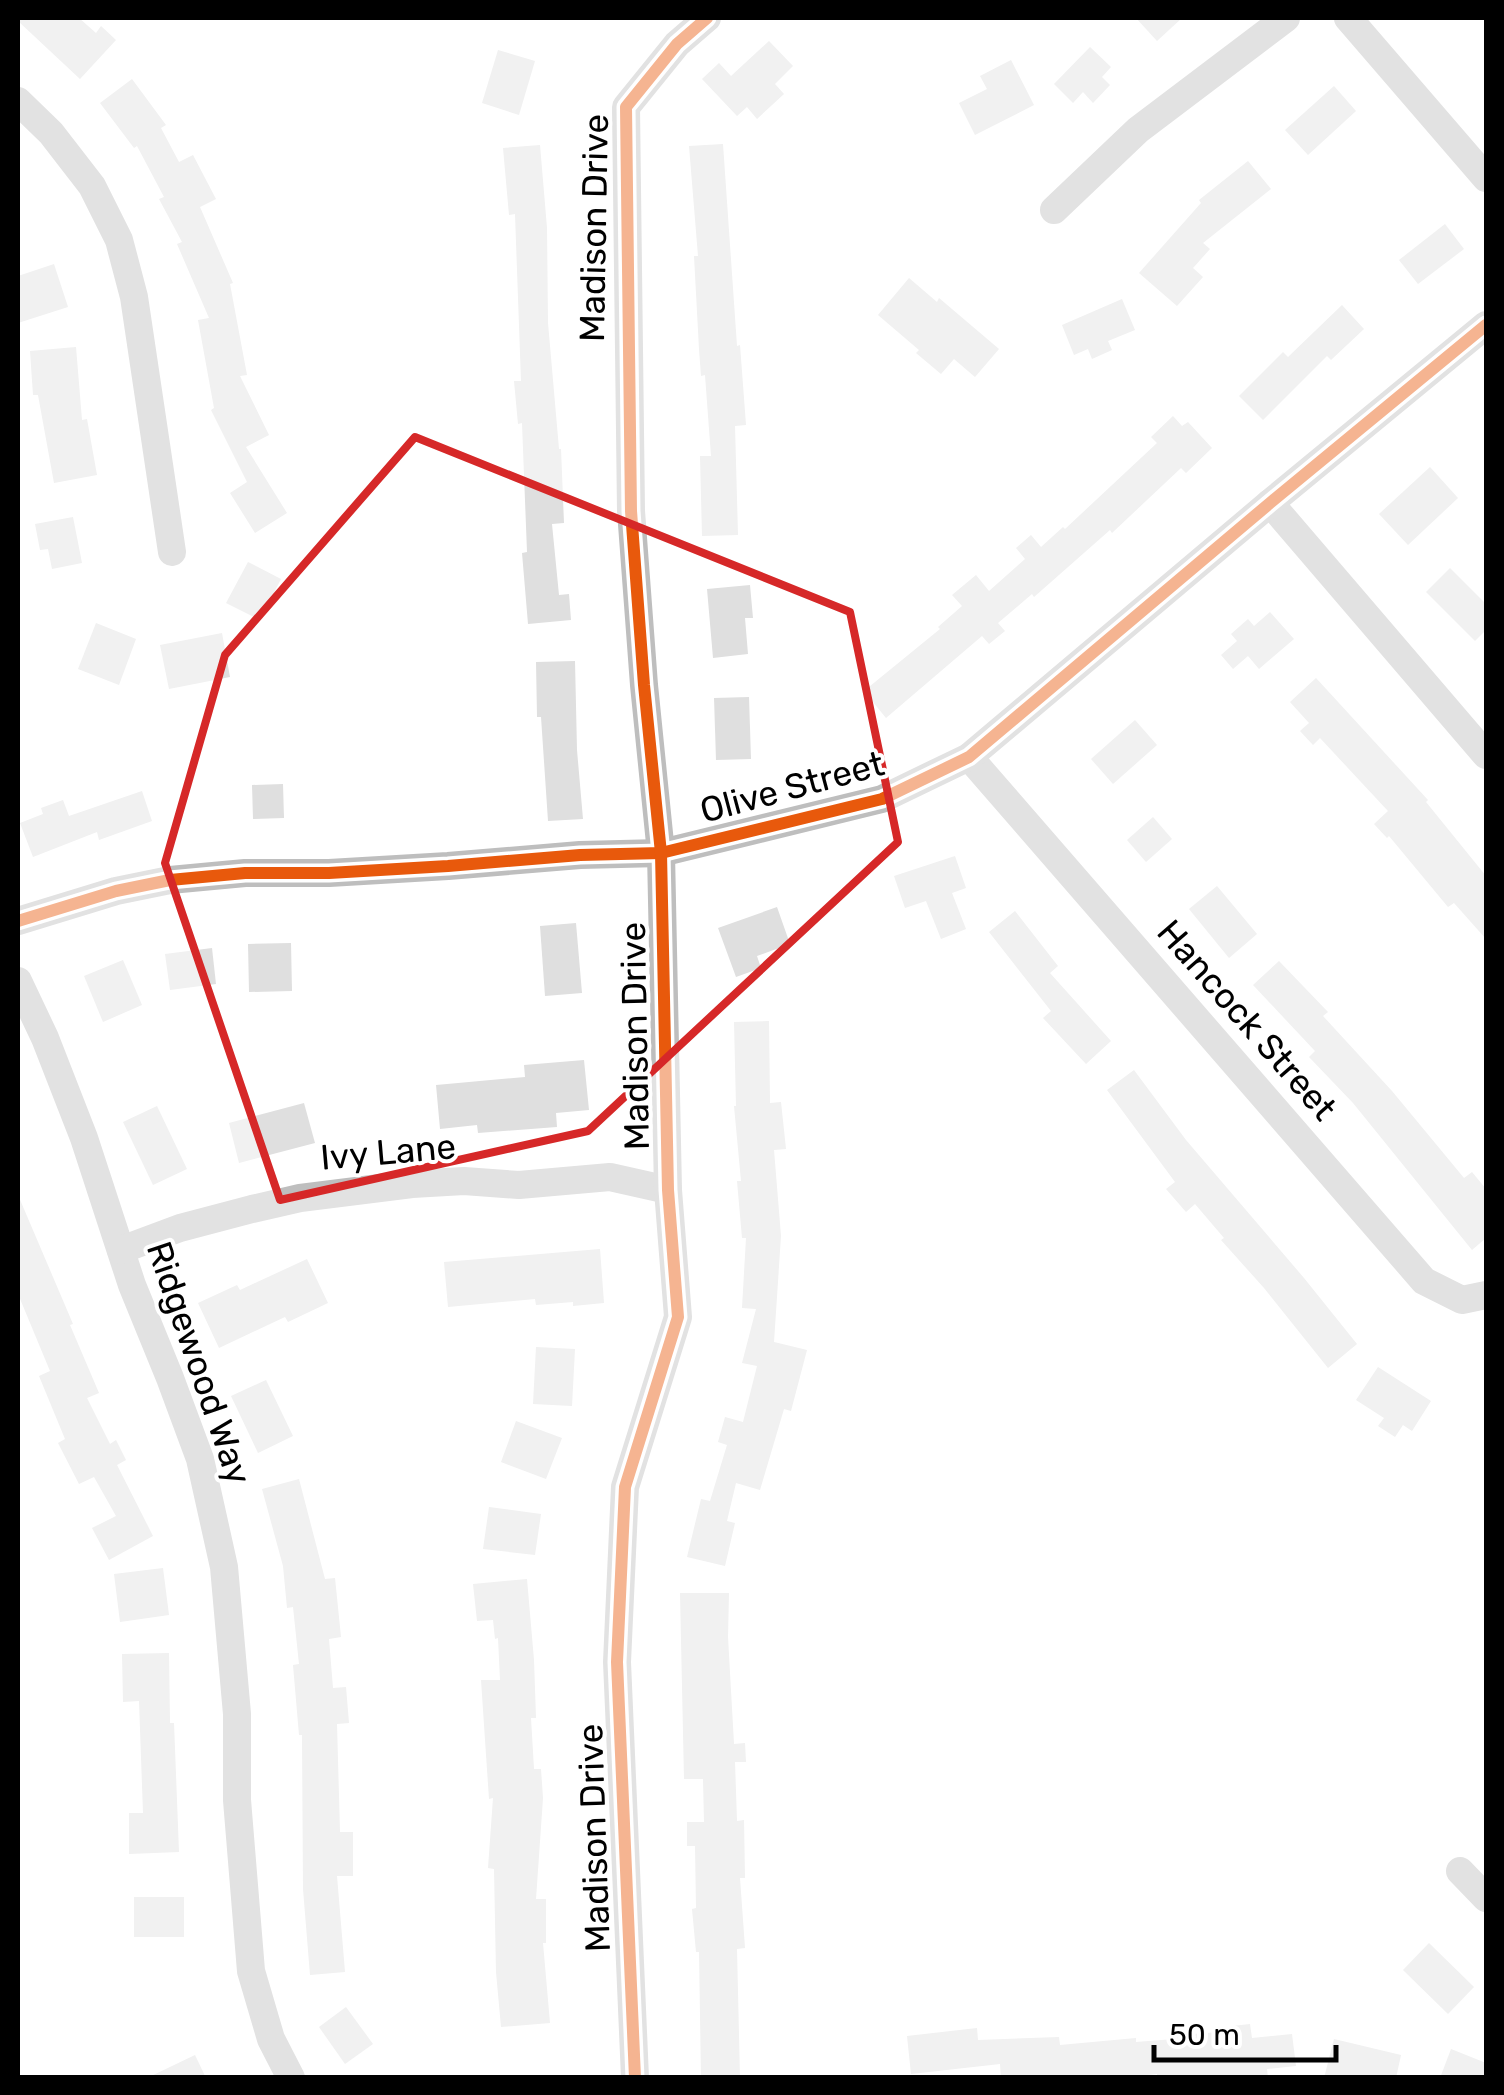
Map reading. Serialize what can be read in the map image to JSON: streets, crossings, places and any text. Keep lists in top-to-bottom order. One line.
{"streets":{"street":["Madison Drive","Olive Street","Hancock Street","Ivy Lane","Ridgewood Way"]},"crossings":[["Madison Drive","Olive Street"],["Madison Drive","Ivy Lane"],["Olive Street","Hancock Street"],["Ivy Lane","Ridgewood Way"]],"scale_bar":"50 m"}
